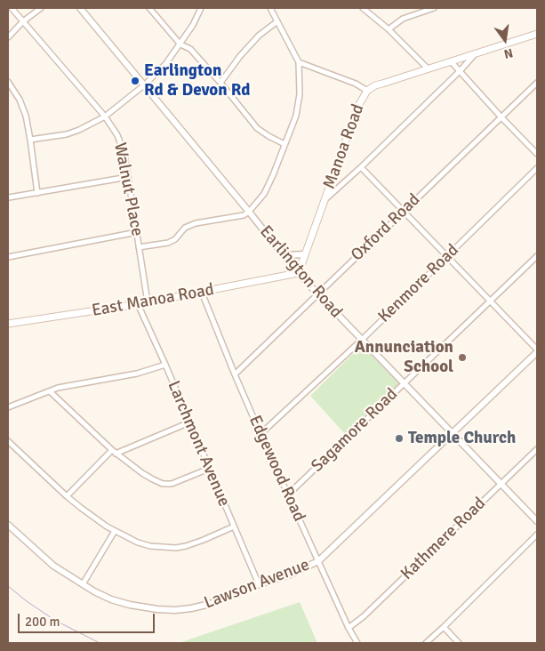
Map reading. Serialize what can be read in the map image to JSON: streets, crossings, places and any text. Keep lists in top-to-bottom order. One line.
{"streets":{"main road":["Manoa Road","East Manoa Road"],"street":["Walnut Place","Oxford Road","Earlington Road","Kenmore Road","Sagamore Road","Larchmont Avenue","Edgewood Road","Kathmere Road","Lawson Avenue"]},"crossings":[["Manoa Road","Earlington Road"],["Manoa Road","East Manoa Road"],["Walnut Place","East Manoa Road"],["Oxford Road","Earlington Road"],["Oxford Road","Edgewood Road"],["Earlington Road","Kenmore Road"],["Earlington Road","East Manoa Road"],["Earlington Road","Sagamore Road"],["Earlington Road","Kathmere Road"],["Earlington Road","Lawson Avenue"],["Kenmore Road","Edgewood Road"],["East Manoa Road","Larchmont Avenue"],["East Manoa Road","Edgewood Road"],["Sagamore Road","Edgewood Road"],["Larchmont Avenue","Lawson Avenue"],["Edgewood Road","Kathmere Road"],["Edgewood Road","Lawson Avenue"]],"places":["Earlington Rd & Devon Rd","Annunciation School","Temple Church"],"scale_bar":"200 m","north":"bottom"}
